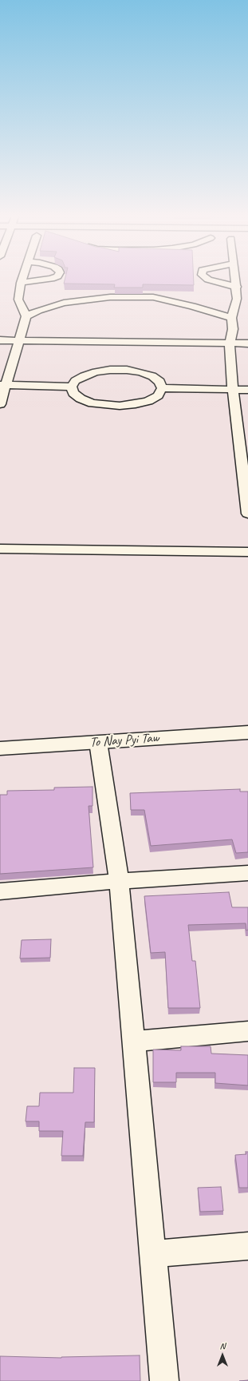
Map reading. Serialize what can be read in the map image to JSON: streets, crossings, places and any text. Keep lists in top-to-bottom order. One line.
{"streets":{"main road":["To Nay Pyi Taw"]},"north":"top"}
